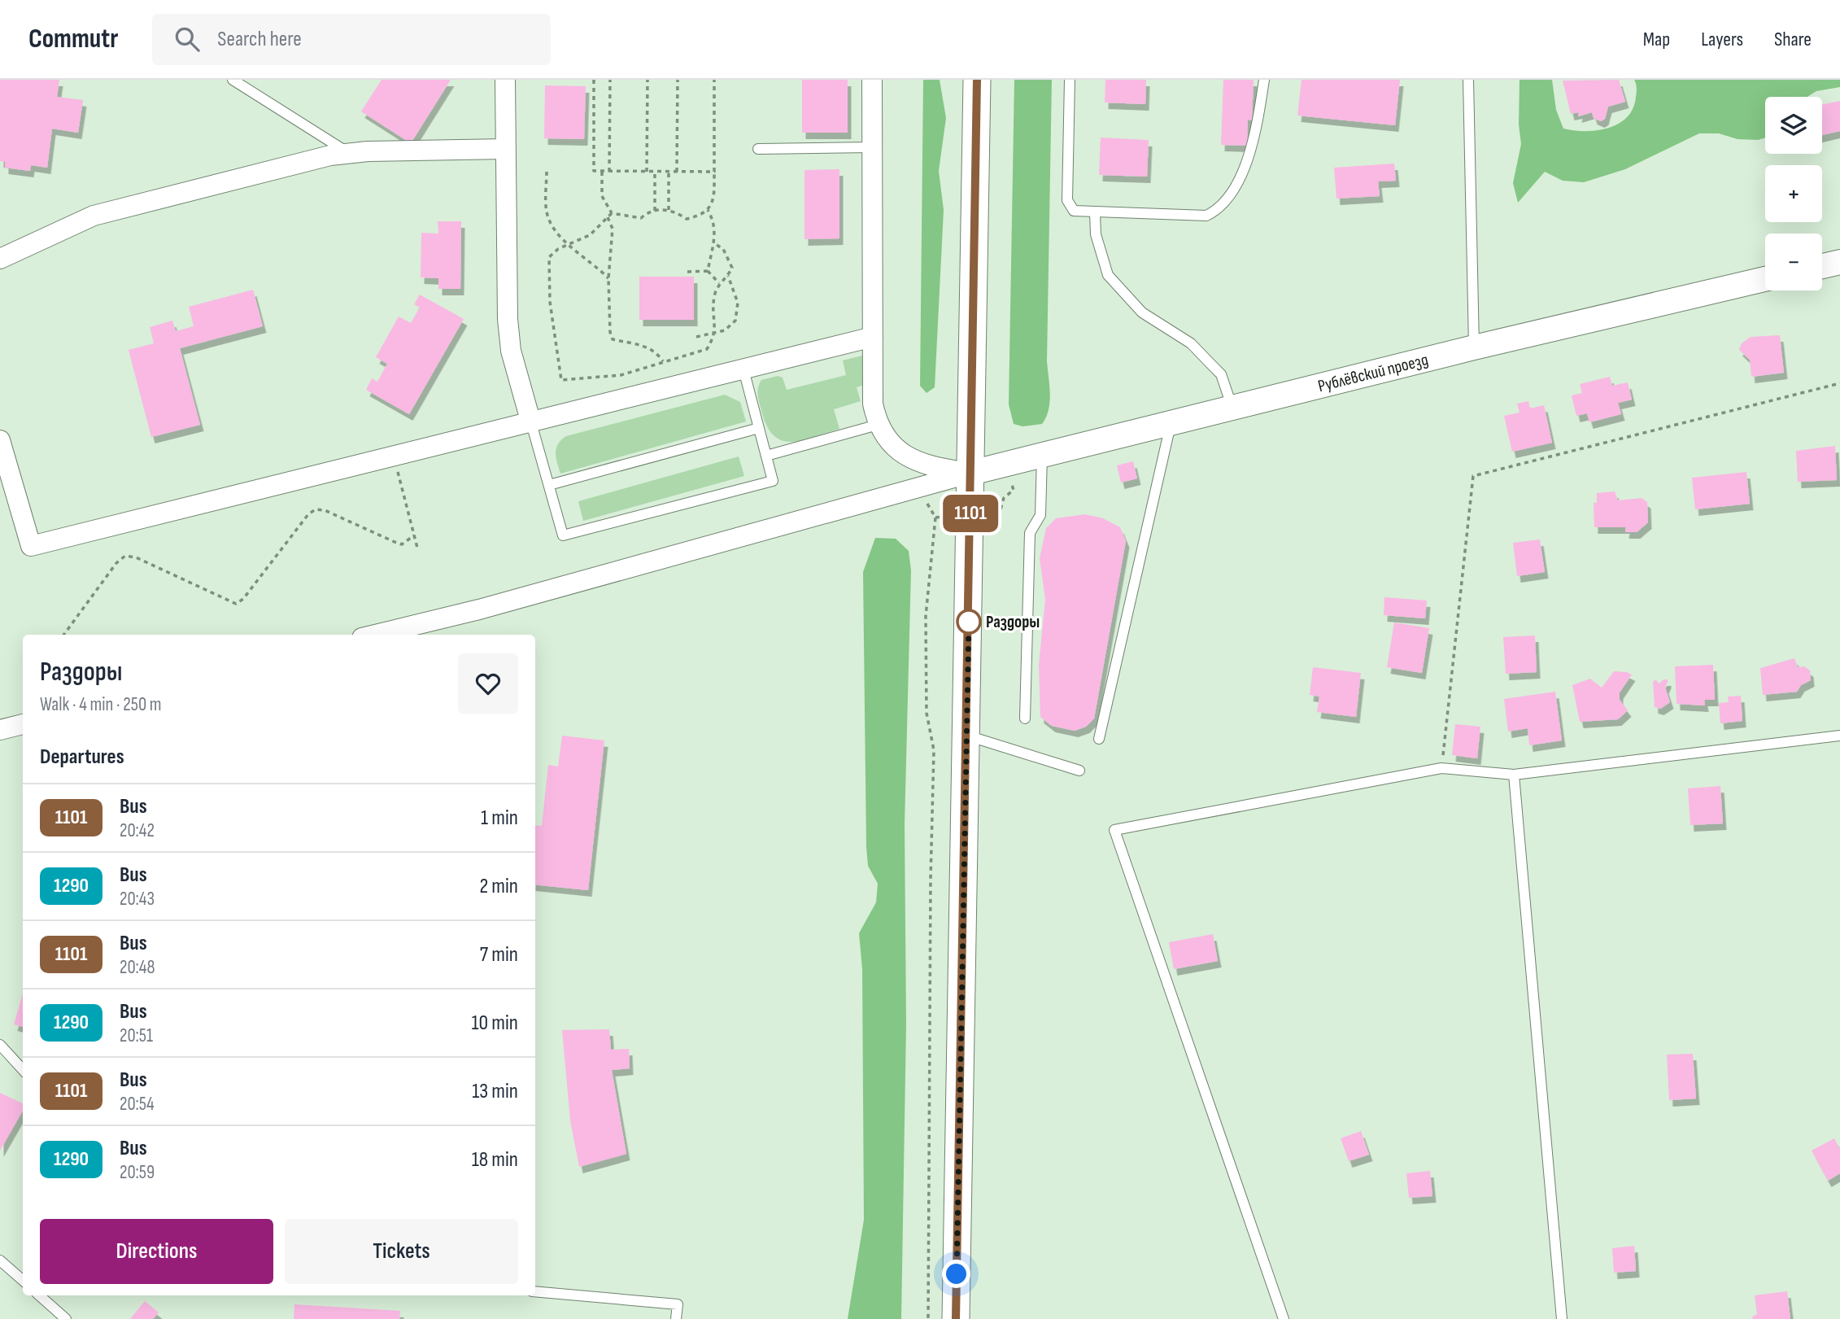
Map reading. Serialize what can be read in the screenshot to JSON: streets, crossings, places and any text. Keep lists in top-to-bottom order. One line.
{"streets":{"street":["Рублёвский проезд"]},"places":["Раздоры"],"lines":["bus line 1101"],"page":{"header":"Commutr","search":"Search here","nav":["Map","Layers","Share"],"on_map":"1101","map_buttons":["+","−"],"heading":[["Раздоры","Walk · 4 min · 250 m"],"Departures"],"list":[{"mark":"1101","name":"Bus","note":"20:42","value":"1 min"},{"mark":"1290","name":"Bus","note":"20:43","value":"2 min"},{"mark":"1101","name":"Bus","note":"20:48","value":"7 min"},{"mark":"1290","name":"Bus","note":"20:51","value":"10 min"},{"mark":"1101","name":"Bus","note":"20:54","value":"13 min"},{"mark":"1290","name":"Bus","note":"20:59","value":"18 min"}],"buttons":["Directions","Tickets"]}}
